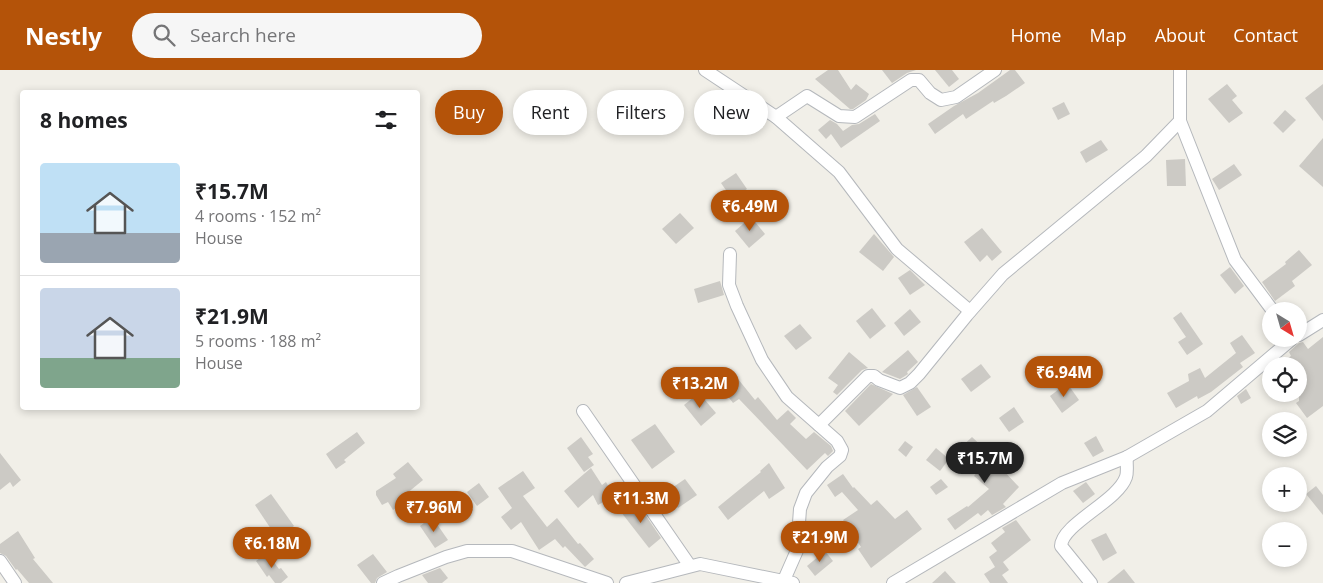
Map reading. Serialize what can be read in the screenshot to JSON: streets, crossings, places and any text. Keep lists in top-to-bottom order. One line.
{"north":"bottom right","page":{"header":"Nestly","search":"Search here","nav":["Home","Map","About","Contact"],"chip":["Buy","Rent","Filters","New"],"heading":"8 homes","list":[{"name":"₹15.7M","note":"4 rooms · 152 m² · House"},{"name":"₹21.9M","note":"5 rooms · 188 m² · House"}],"price":["₹6.49M","₹6.94M","₹13.2M","₹15.7M","₹11.3M","₹7.96M","₹21.9M","₹6.18M"],"map_buttons":["+","−"]}}
